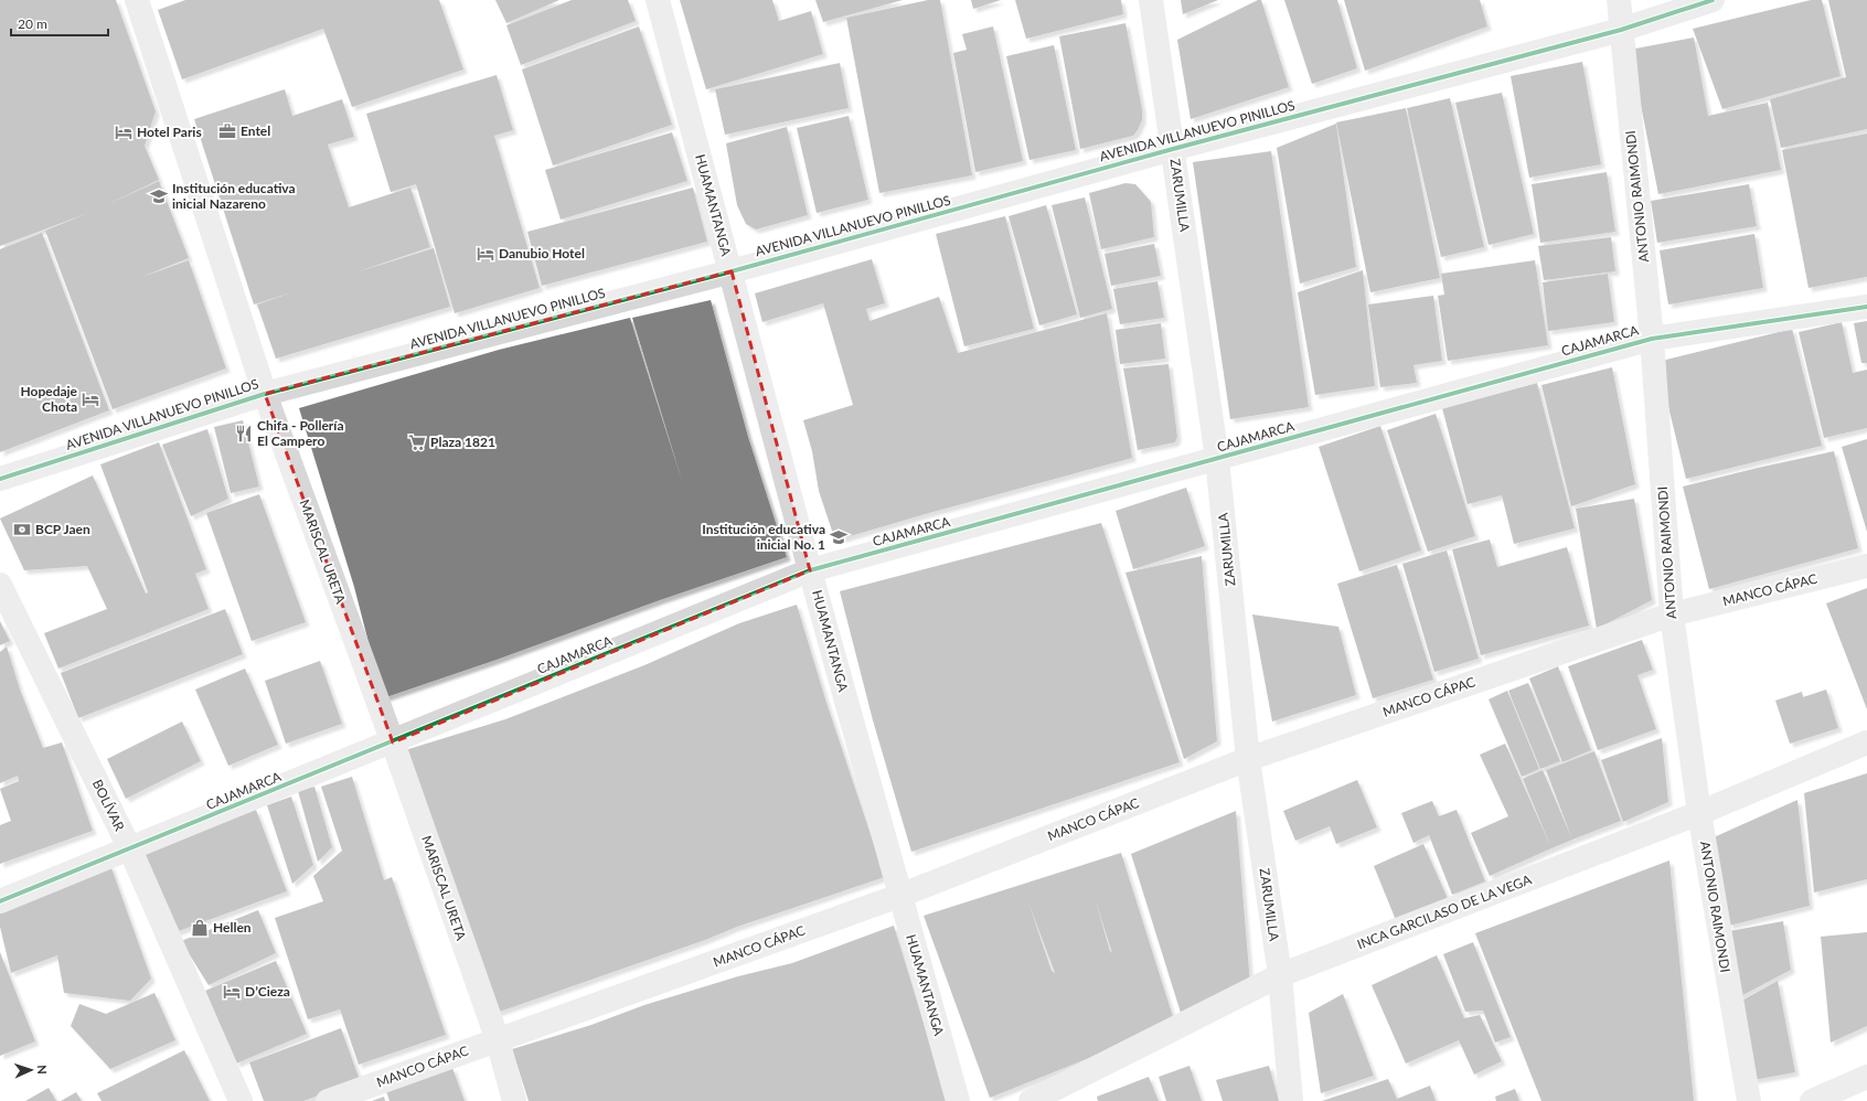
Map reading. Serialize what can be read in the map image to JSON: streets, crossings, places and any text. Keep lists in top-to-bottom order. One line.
{"streets":{"street":["AVENIDA VILLANUEVO PINILLOS","ZARUMILLA","ANTONIO RAIMONDI","HUAMANTANGA","CAJAMARCA","MARISCAL URETA","MANCO CÁPAC","BOLÍVAR","INCA GARCILASO DE LA VEGA"]},"crossings":[["AVENIDA VILLANUEVO PINILLOS","ZARUMILLA"],["AVENIDA VILLANUEVO PINILLOS","ANTONIO RAIMONDI"],["AVENIDA VILLANUEVO PINILLOS","HUAMANTANGA"],["AVENIDA VILLANUEVO PINILLOS","MARISCAL URETA"],["ZARUMILLA","CAJAMARCA"],["ZARUMILLA","MANCO CÁPAC"],["ZARUMILLA","INCA GARCILASO DE LA VEGA"],["ANTONIO RAIMONDI","CAJAMARCA"],["ANTONIO RAIMONDI","MANCO CÁPAC"],["ANTONIO RAIMONDI","INCA GARCILASO DE LA VEGA"],["HUAMANTANGA","CAJAMARCA"],["HUAMANTANGA","MANCO CÁPAC"],["CAJAMARCA","MARISCAL URETA"],["CAJAMARCA","BOLÍVAR"],["MARISCAL URETA","MANCO CÁPAC"]],"places":{"office":["Entel"],"hotel":["Hotel Paris","Danubio Hotel","Hopedaje Chota","D’Cieza"],"school or university":["Institución educativa inicial Nazareno","Institución educativa inicial No. 1"],"restaurant":["Chifa - Pollería El Campero"],"supermarket":["Plaza 1821"],"bank":["BCP Jaen"],"shop":["Hellen"]},"scale_bar":"20 m","north":"right"}
